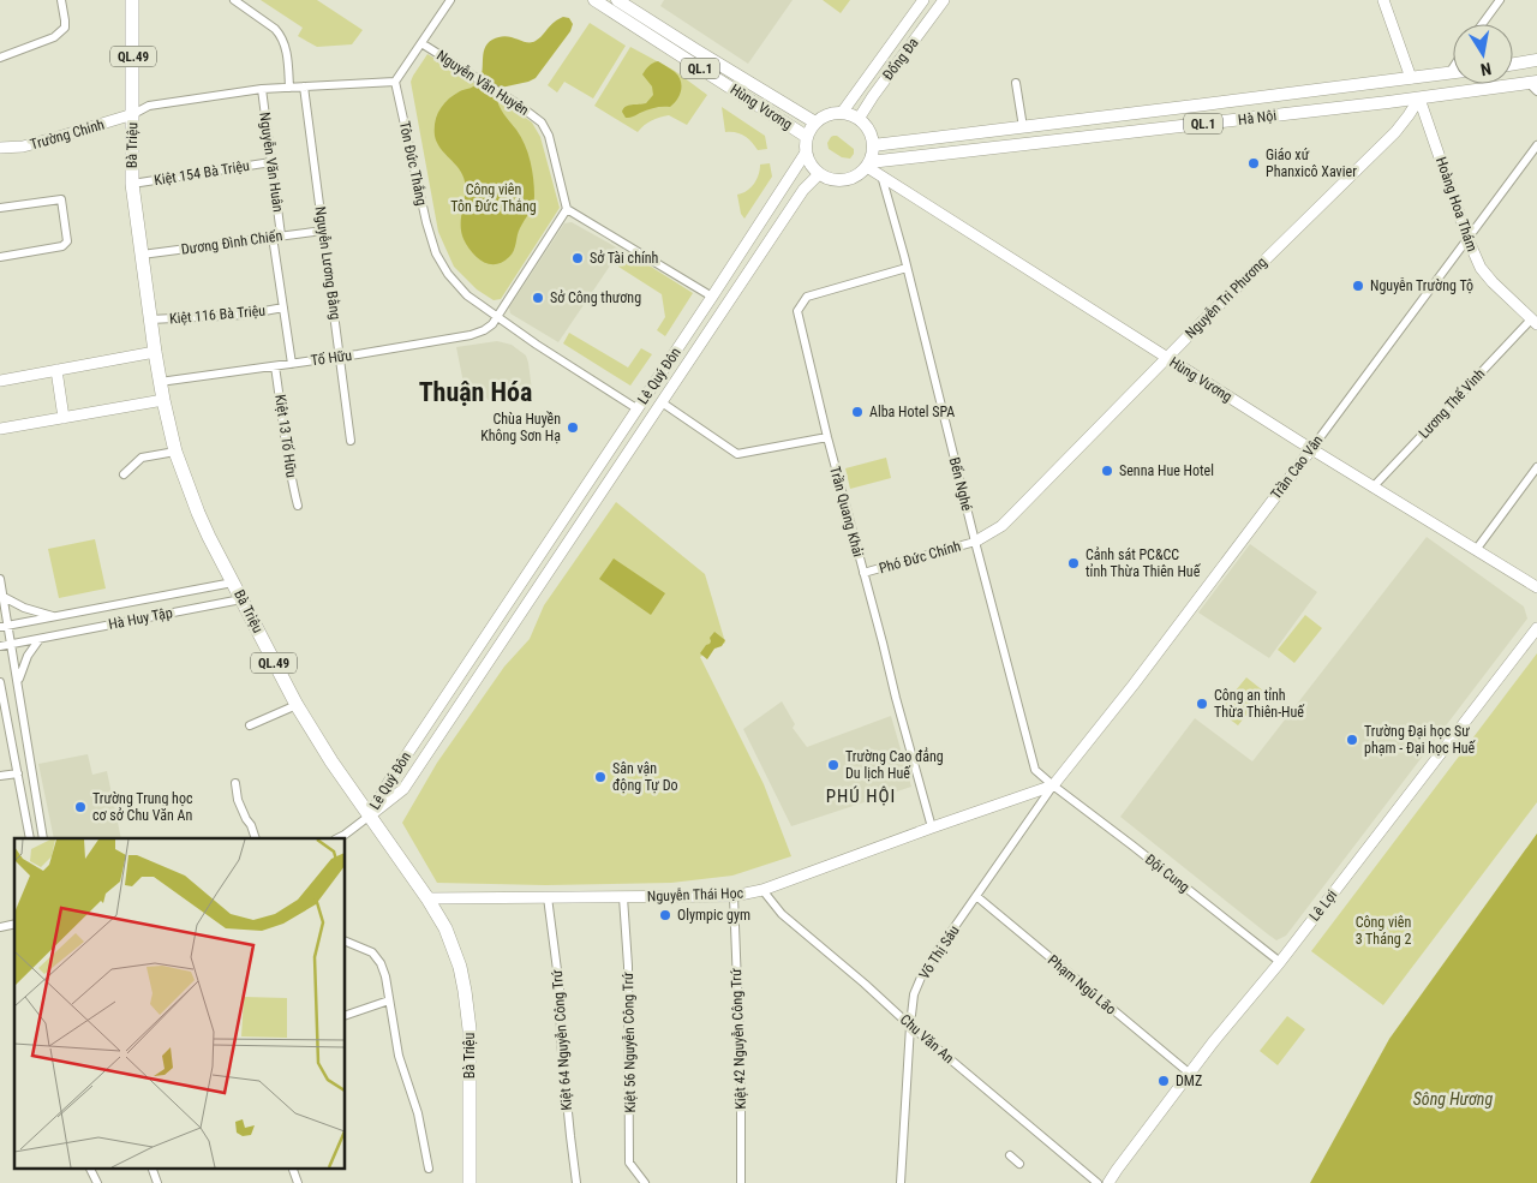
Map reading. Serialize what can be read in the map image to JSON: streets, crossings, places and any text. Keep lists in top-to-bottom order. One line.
{"streets":{"highway":["QL.49","Bà Triệu"],"main road":["QL.1","Hùng Vương","Hà Nội"],"street":["Đống Đa","Nguyễn Văn Huyên","Trường Chinh","Nguyễn Văn Huân","Tôn Đức Thắng","Kiệt 154 Bà Triệu","Hoàng Hoa Thám","Dương Đình Chiến","Nguyễn Lương Bằng","Nguyễn Tri Phương","Kiệt 116 Bà Triệu","Tố Hữu","Lê Quý Đôn","Lương Thế Vinh","Kiệt 13 Tố Hữu","Trần Cao Vân","Bến Nghé","Trần Quang Khải","Phó Đức Chính","Hà Huy Tập","Đội Cung","Nguyễn Thái Học","Lê Lợi","Võ Thị Sáu","Phạm Ngũ Lão","Kiệt 42 Nguyễn Công Trứ","Chu Văn An","Kiệt 64 Nguyễn Công Trứ","Kiệt 56 Nguyễn Công Trứ"]},"crossings":[["Đống Đa","QL.1"],["Đống Đa","Hùng Vương"],["Đống Đa","Hà Nội"],["Đống Đa","Lê Quý Đôn"],["QL.1","Hùng Vương"],["QL.1","Hà Nội"],["QL.1","Lê Quý Đôn"],["Hùng Vương","Hà Nội"],["Hùng Vương","Nguyễn Tri Phương"],["Hùng Vương","Lê Quý Đôn"],["Hùng Vương","Lương Thế Vinh"],["Hùng Vương","Trần Cao Vân"],["Hùng Vương","Bến Nghé"],["Hà Nội","Hoàng Hoa Thám"],["Hà Nội","Nguyễn Tri Phương"],["Hà Nội","Lê Quý Đôn"],["Trường Chinh","Bà Triệu"],["Bà Triệu","Kiệt 154 Bà Triệu"],["Bà Triệu","Dương Đình Chiến"],["Bà Triệu","Kiệt 116 Bà Triệu"],["Bà Triệu","Tố Hữu"],["Bà Triệu","Lê Quý Đôn"],["Bà Triệu","Hà Huy Tập"],["Bà Triệu","Nguyễn Thái Học"],["Nguyễn Văn Huân","Kiệt 154 Bà Triệu"],["Nguyễn Văn Huân","Dương Đình Chiến"],["Nguyễn Văn Huân","Kiệt 116 Bà Triệu"],["Tôn Đức Thắng","Tố Hữu"],["Tôn Đức Thắng","Lê Quý Đôn"],["Hoàng Hoa Thám","Nguyễn Tri Phương"],["Hoàng Hoa Thám","Lương Thế Vinh"],["Hoàng Hoa Thám","Trần Cao Vân"],["Dương Đình Chiến","Nguyễn Lương Bằng"],["Dương Đình Chiến","Kiệt 116 Bà Triệu"],["Nguyễn Lương Bằng","Tố Hữu"],["Nguyễn Tri Phương","Bến Nghé"],["Nguyễn Tri Phương","Phó Đức Chính"],["Tố Hữu","Kiệt 13 Tố Hữu"],["Trần Cao Vân","Bến Nghé"],["Trần Cao Vân","Đội Cung"],["Trần Cao Vân","Nguyễn Thái Học"],["Trần Cao Vân","Võ Thị Sáu"],["Bến Nghé","Trần Quang Khải"],["Bến Nghé","Phó Đức Chính"],["Bến Nghé","Đội Cung"],["Bến Nghé","Nguyễn Thái Học"],["Bến Nghé","Võ Thị Sáu"],["Trần Quang Khải","Phó Đức Chính"],["Trần Quang Khải","Nguyễn Thái Học"],["Đội Cung","Nguyễn Thái Học"],["Đội Cung","Lê Lợi"],["Đội Cung","Võ Thị Sáu"],["Nguyễn Thái Học","Võ Thị Sáu"],["Nguyễn Thái Học","Kiệt 42 Nguyễn Công Trứ"],["Nguyễn Thái Học","Chu Văn An"],["Nguyễn Thái Học","Kiệt 64 Nguyễn Công Trứ"],["Nguyễn Thái Học","Kiệt 56 Nguyễn Công Trứ"],["Lê Lợi","Phạm Ngũ Lão"],["Võ Thị Sáu","Phạm Ngũ Lão"],["Võ Thị Sáu","Chu Văn An"]],"districts":["Thuận Hóa","PHÚ HỘI"],"water":["Sông Hương"],"parks":["Công viên Tôn Đức Thắng","Công viên 3 Tháng 2"],"places":["Giáo xứ Phanxicô Xavier","Sở Tài chính","Nguyễn Trường Tộ","Sở Công thương","Alba Hotel SPA","Chùa Huyền Không Sơn Hạ","Senna Hue Hotel","Cảnh sát PC&CC tỉnh Thừa Thiên Huế","Công an tỉnh Thừa Thiên-Huế","Trường Đại học Sư phạm - Đại học Huế","Trường Cao đẳng Du lịch Huế","Sân vận động Tự Do","Trường Trung học cơ sở Chu Văn An","Olympic gym","DMZ"],"north":"bottom"}
